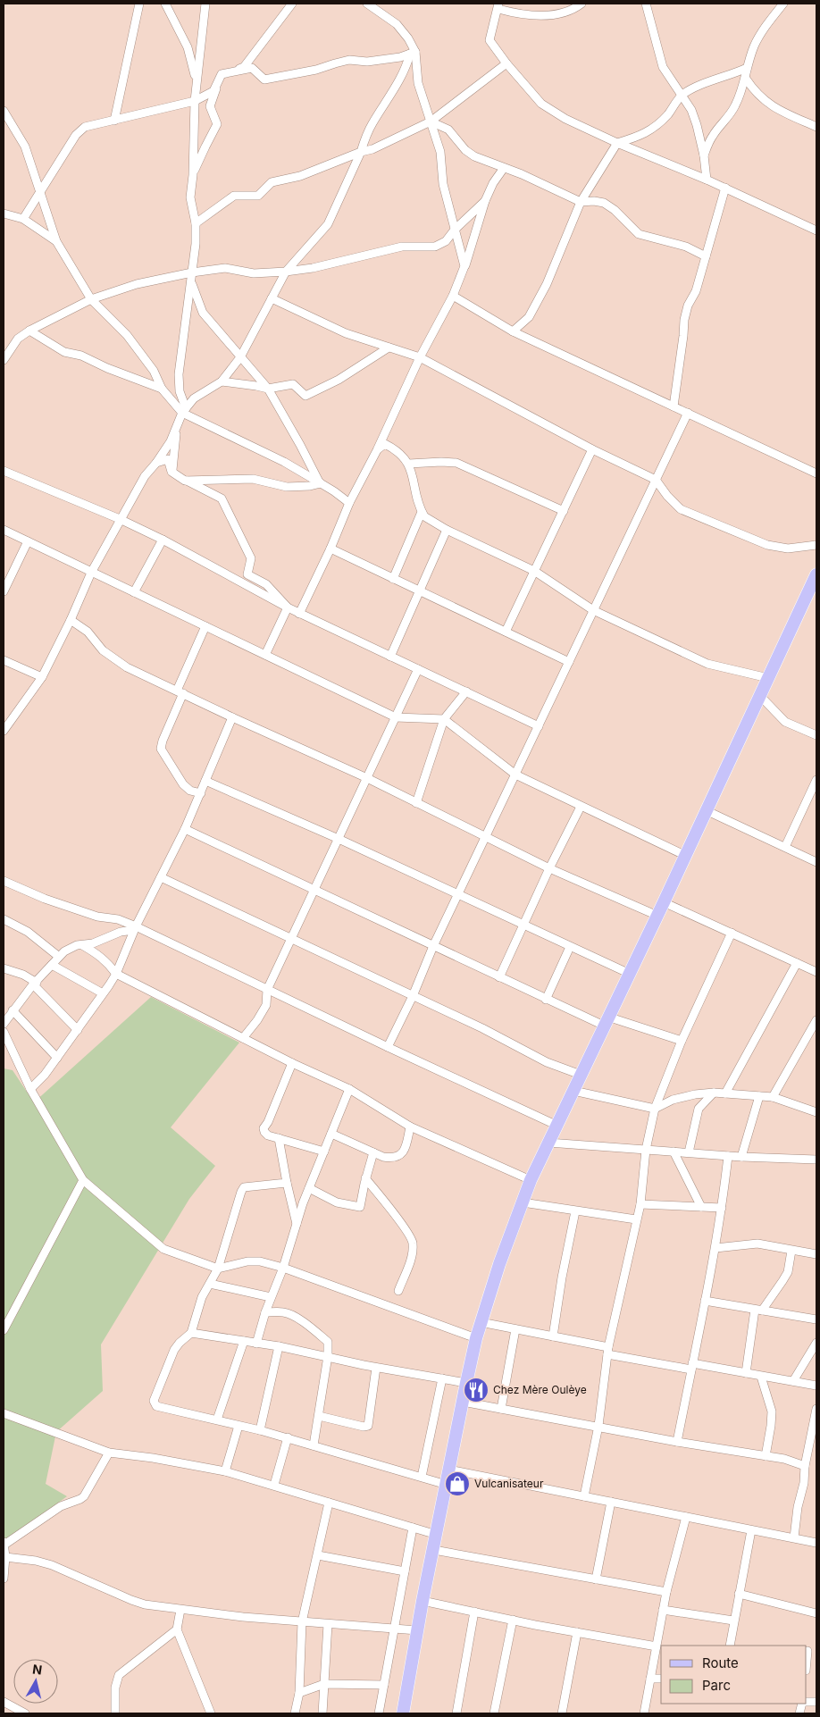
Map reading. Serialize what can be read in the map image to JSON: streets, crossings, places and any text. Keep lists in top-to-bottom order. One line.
{"places":{"restaurant":["Chez Mère Oulèye"],"shop":["Vulcanisateur"]},"legend":["Route","Parc"],"north":"top"}
